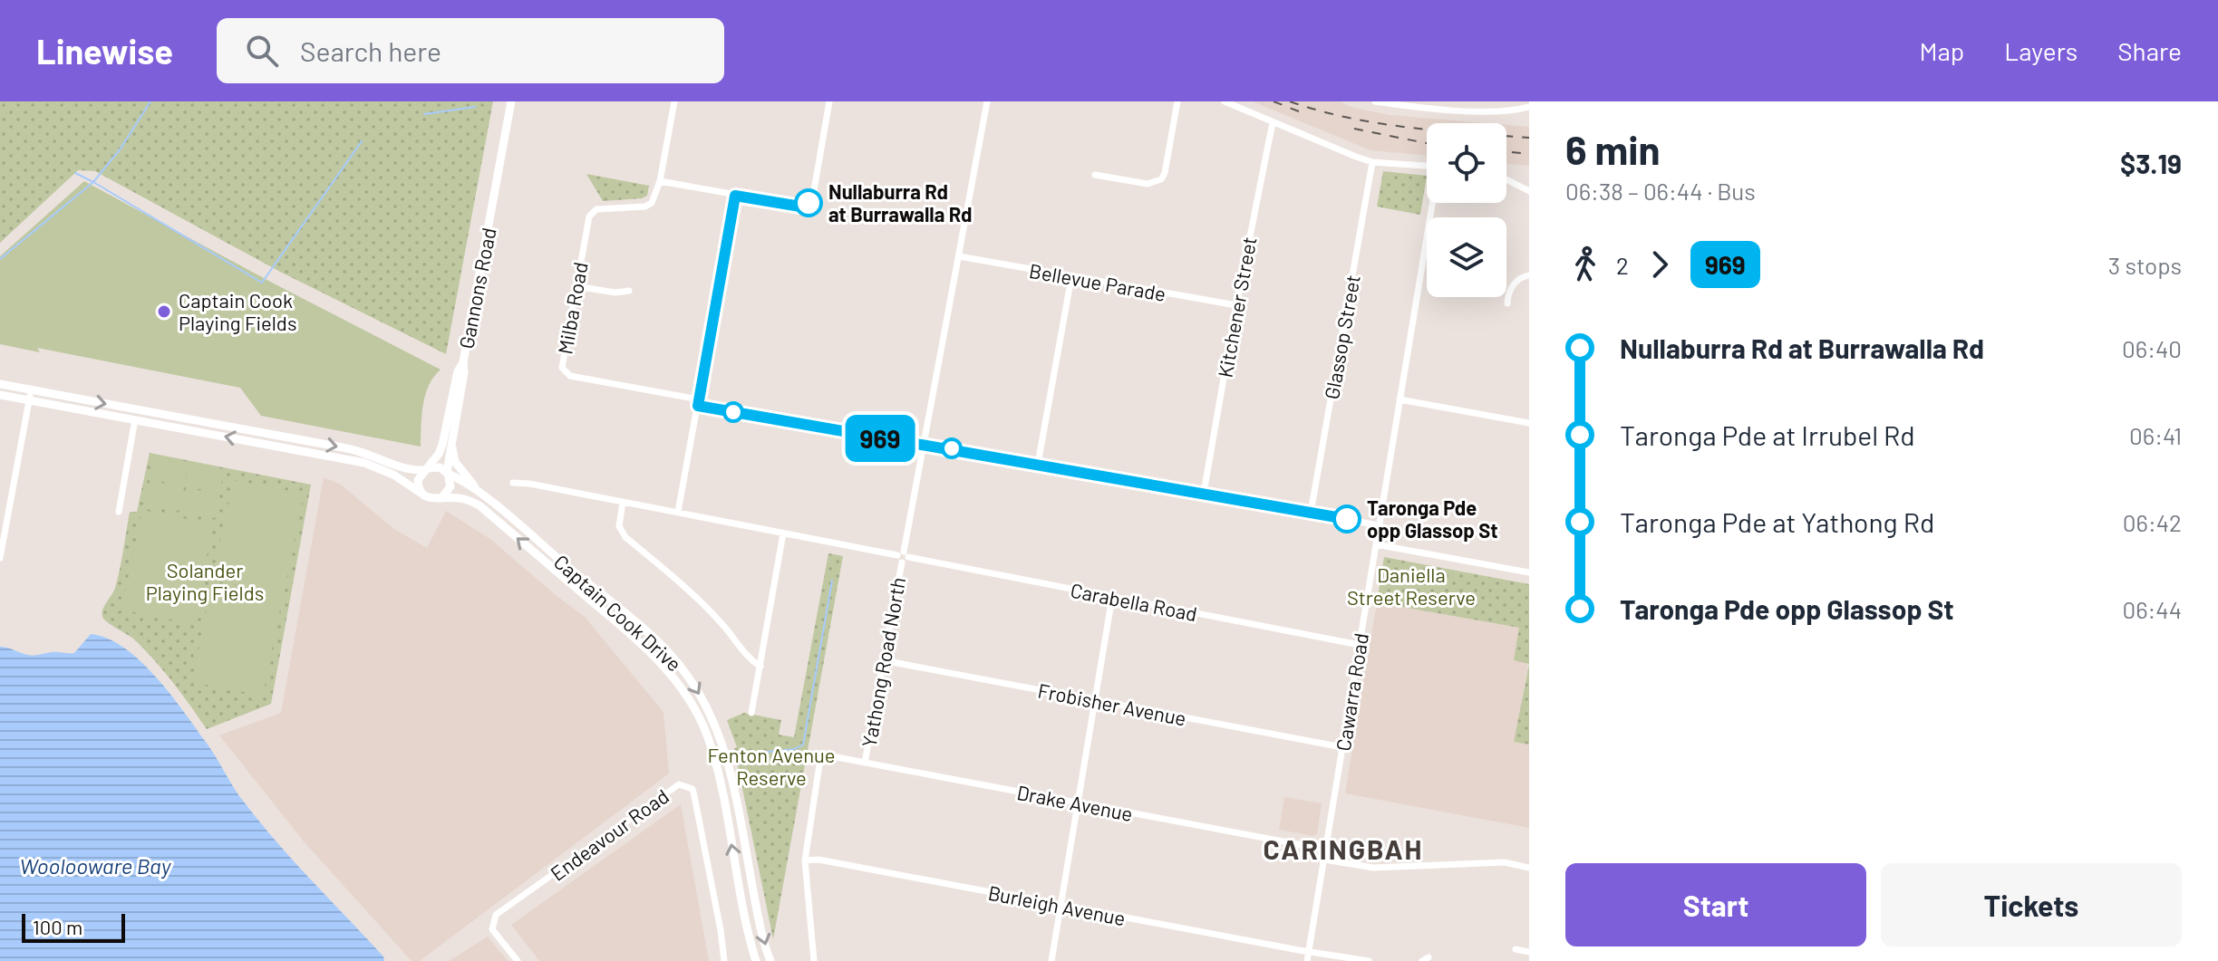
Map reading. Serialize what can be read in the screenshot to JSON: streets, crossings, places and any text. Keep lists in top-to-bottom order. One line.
{"streets":{"main road":["Gannons Road","Captain Cook Drive"],"street":["Bellevue Parade","Kitchener Street","Milba Road","Glassop Street","Carabella Road","Yathong Road North","Cawarra Road","Frobisher Avenue","Drake Avenue","Endeavour Road","Burleigh Avenue"]},"crossings":[["Bellevue Parade","Kitchener Street"],["Bellevue Parade","Yathong Road North"],["Gannons Road","Captain Cook Drive"],["Carabella Road","Yathong Road North"],["Carabella Road","Cawarra Road"],["Yathong Road North","Frobisher Avenue"],["Yathong Road North","Drake Avenue"],["Cawarra Road","Frobisher Avenue"],["Cawarra Road","Drake Avenue"],["Cawarra Road","Burleigh Avenue"],["Drake Avenue","Burleigh Avenue"]],"districts":["CARINGBAH"],"water":["Woolooware Bay"],"parks":["Solander Playing Fields","Daniella Street Reserve","Fenton Avenue Reserve"],"places":["Nullaburra Rd at Burrawalla Rd","Captain Cook Playing Fields","Taronga Pde opp Glassop St"],"lines":["bus line 969"],"scale_bar":"100 m","page":{"header":"Linewise","search":"Search here","nav":["Map","Layers","Share"],"on_map":"969","heading":["6 min","06:38 – 06:44 · Bus","$3.19"],"legs":["2","969","3 stops"],"list":[{"name":"Nullaburra Rd at Burrawalla Rd","value":"06:40"},{"name":"Taronga Pde at Irrubel Rd","value":"06:41"},{"name":"Taronga Pde at Yathong Rd","value":"06:42"},{"name":"Taronga Pde opp Glassop St","value":"06:44"}],"buttons":["Start","Tickets"],"scale":"100 m"}}
